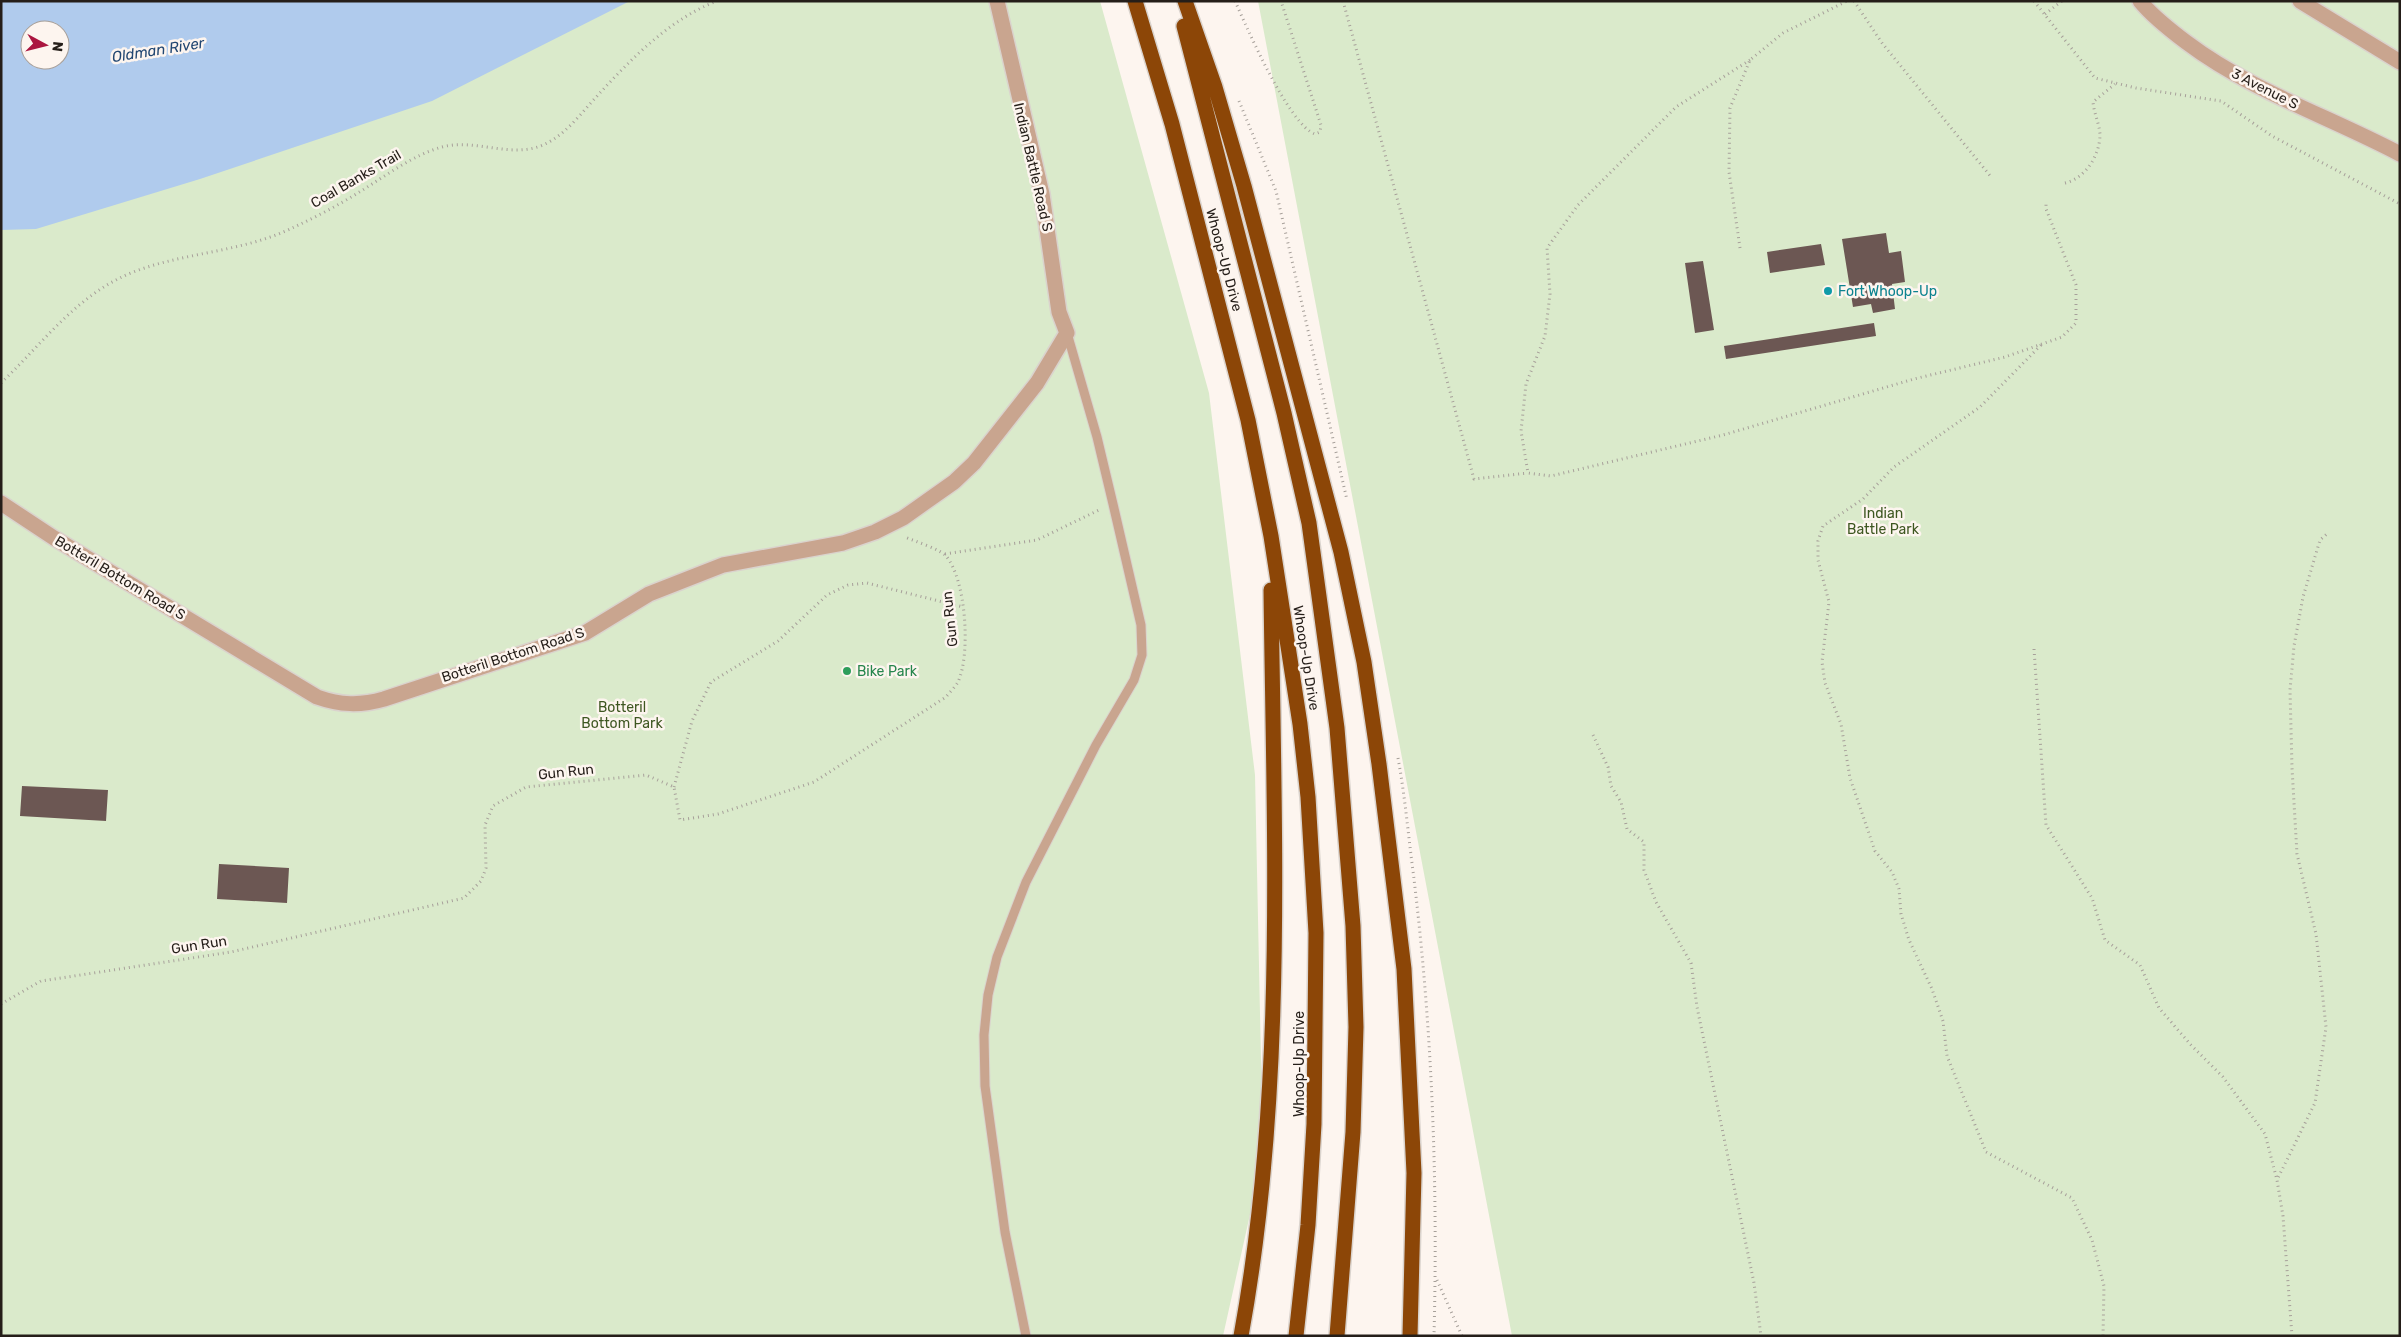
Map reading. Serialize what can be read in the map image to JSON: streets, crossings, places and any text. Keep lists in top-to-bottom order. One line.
{"streets":{"highway":["Whoop-Up Drive"],"street":["3 Avenue S","Indian Battle Road S","Botteril Bottom Road S"],"path":["Coal Banks Trail","Gun Run"]},"crossings":[["Indian Battle Road S","Botteril Bottom Road S"]],"water":["Oldman River"],"parks":["Indian Battle Park","Botteril Bottom Park"],"places":["Fort Whoop-Up","Bike Park"],"north":"right"}
